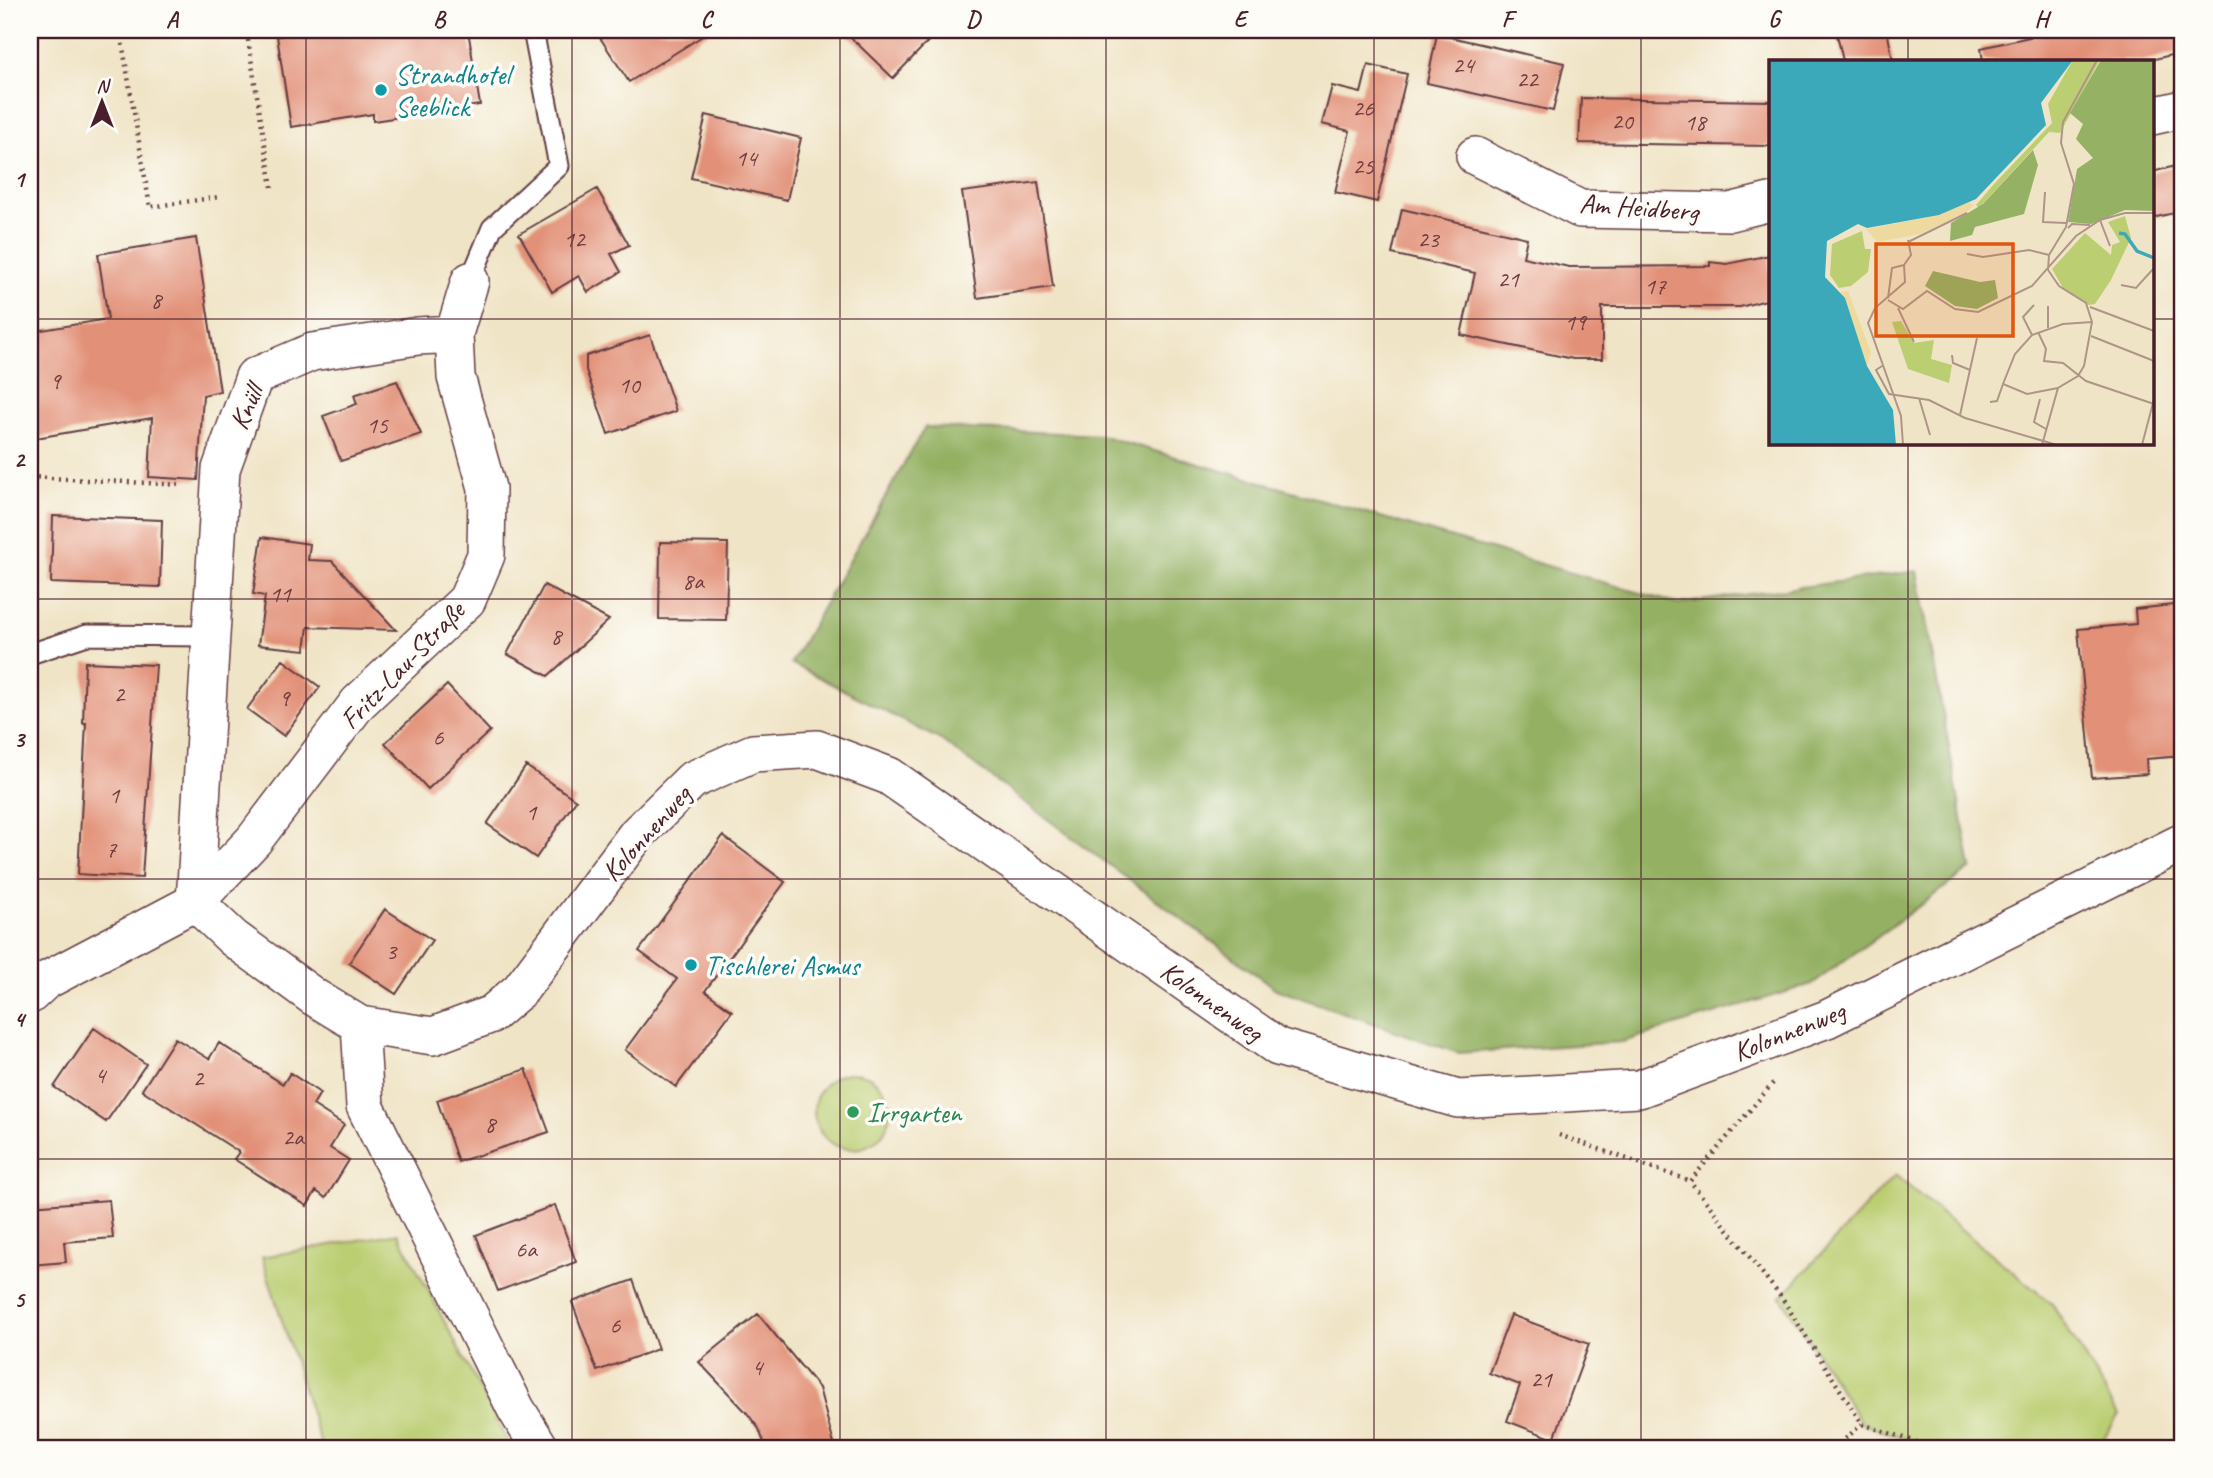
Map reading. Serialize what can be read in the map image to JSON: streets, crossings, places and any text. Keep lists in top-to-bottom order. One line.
{"streets":{"street":["Am Heidberg","Knüll","Fritz-Lau-Straße","Kolonnenweg"]},"crossings":[["Knüll","Fritz-Lau-Straße"],["Knüll","Kolonnenweg"],["Fritz-Lau-Straße","Kolonnenweg"]],"places":["Strandhotel Seeblick","Tischlerei Asmus","Irrgarten"],"house_numbers":["24","22","26","20","18","14","25","12","23","21","17","8","19","9","10","15","8a","11","8","2","9","6","1","1","7","3","4","2","8","2a","6a","6","4","21"],"north":"top","grid":{"columns":["A","B","C","D","E","F","G","H"],"rows":["1","2","3","4","5"]}}
